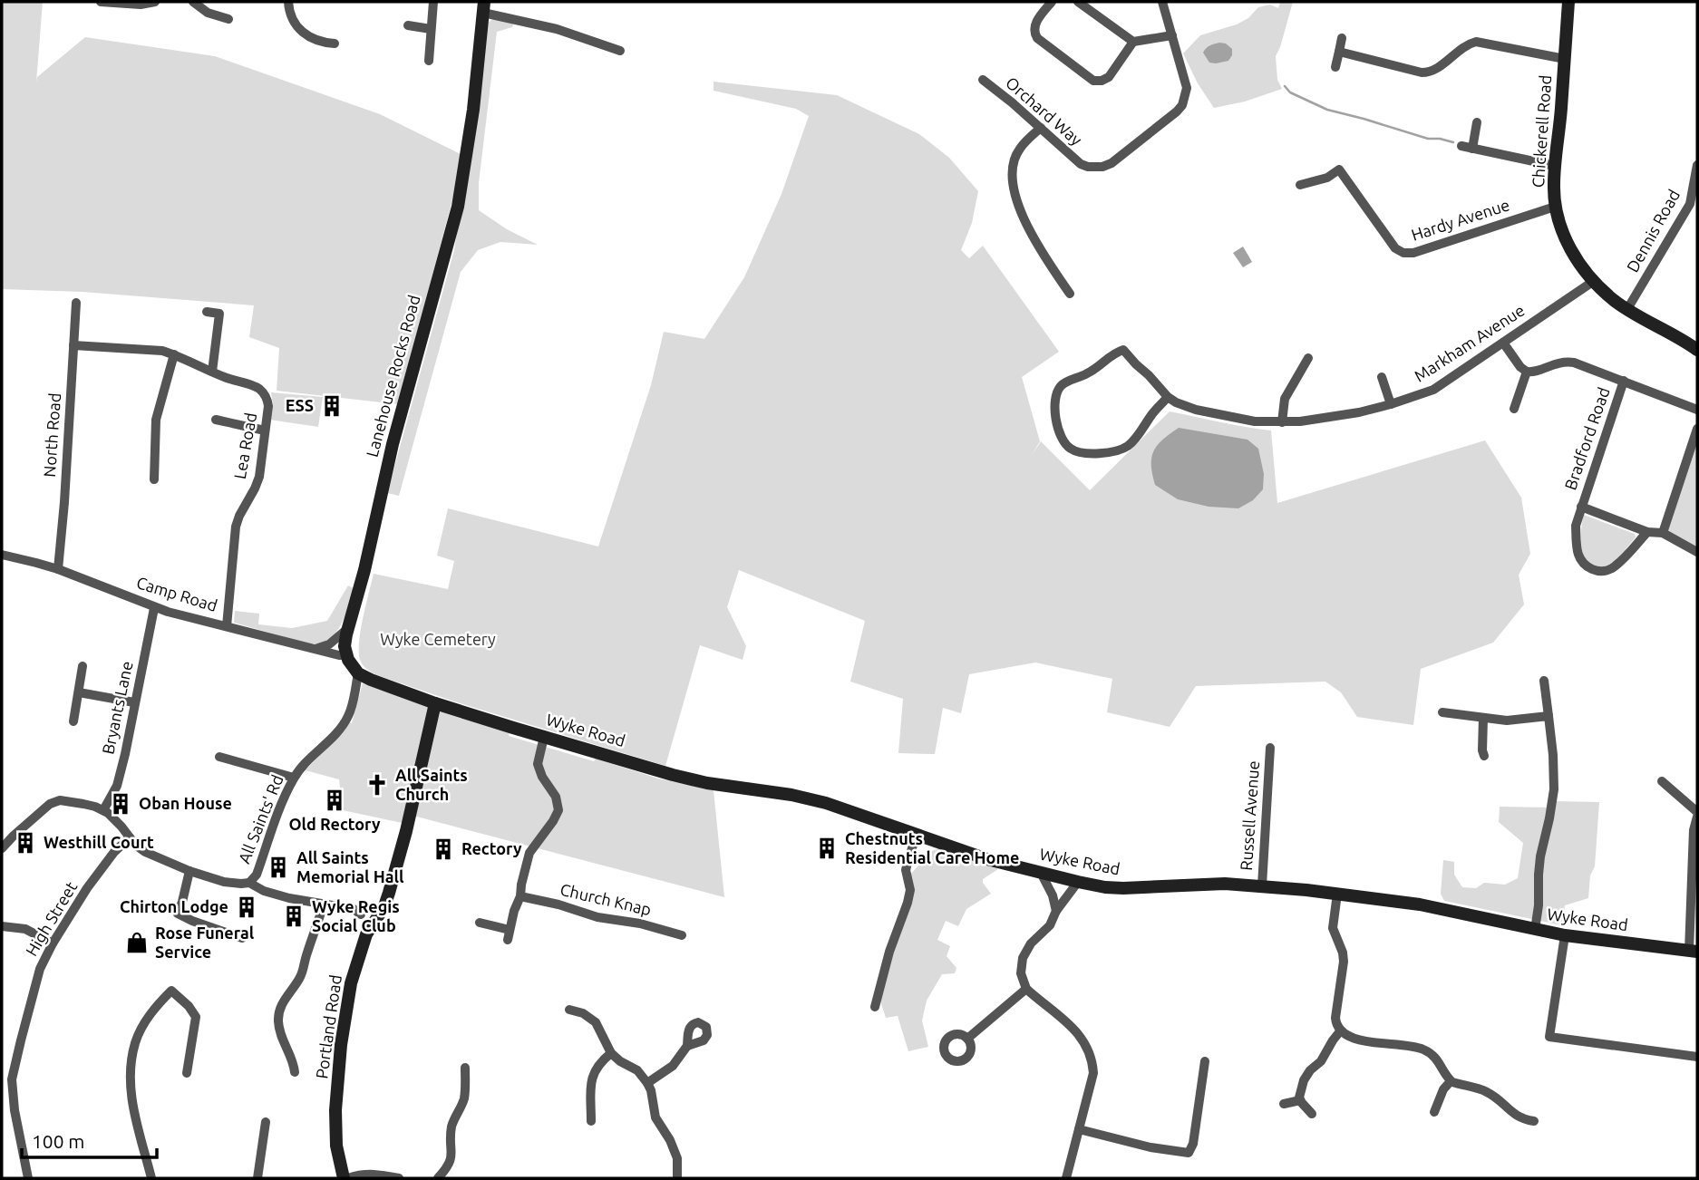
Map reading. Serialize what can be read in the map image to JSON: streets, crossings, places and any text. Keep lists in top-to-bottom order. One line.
{"streets":{"main road":["Chickerell Road","Lanehouse Rocks Road","Wyke Road","Portland Road"],"street":["Orchard Way","Hardy Avenue","Dennis Road","Markham Avenue","North Road","Bradford Road","Lea Road","Camp Road","Bryants Lane","Russell Avenue","All Saints' Rd","Church Knap","High Street"]},"crossings":[["Chickerell Road","Hardy Avenue"],["Chickerell Road","Dennis Road"],["Chickerell Road","Markham Avenue"],["Lanehouse Rocks Road","Camp Road"],["North Road","Camp Road"],["Lea Road","Camp Road"],["Camp Road","Bryants Lane"],["Wyke Road","Russell Avenue"],["Wyke Road","Portland Road"]],"parks":["Wyke Cemetery"],"places":{"building":["ESS","Old Rectory","Oban House","Westhill Court","Chestnuts Residential Care Home","Rectory","All Saints Memorial Hall","Chirton Lodge","Wyke Regis Social Club"],"church":["All Saints Church"],"shop":["Rose Funeral Service"]},"scale_bar":"100 m"}
